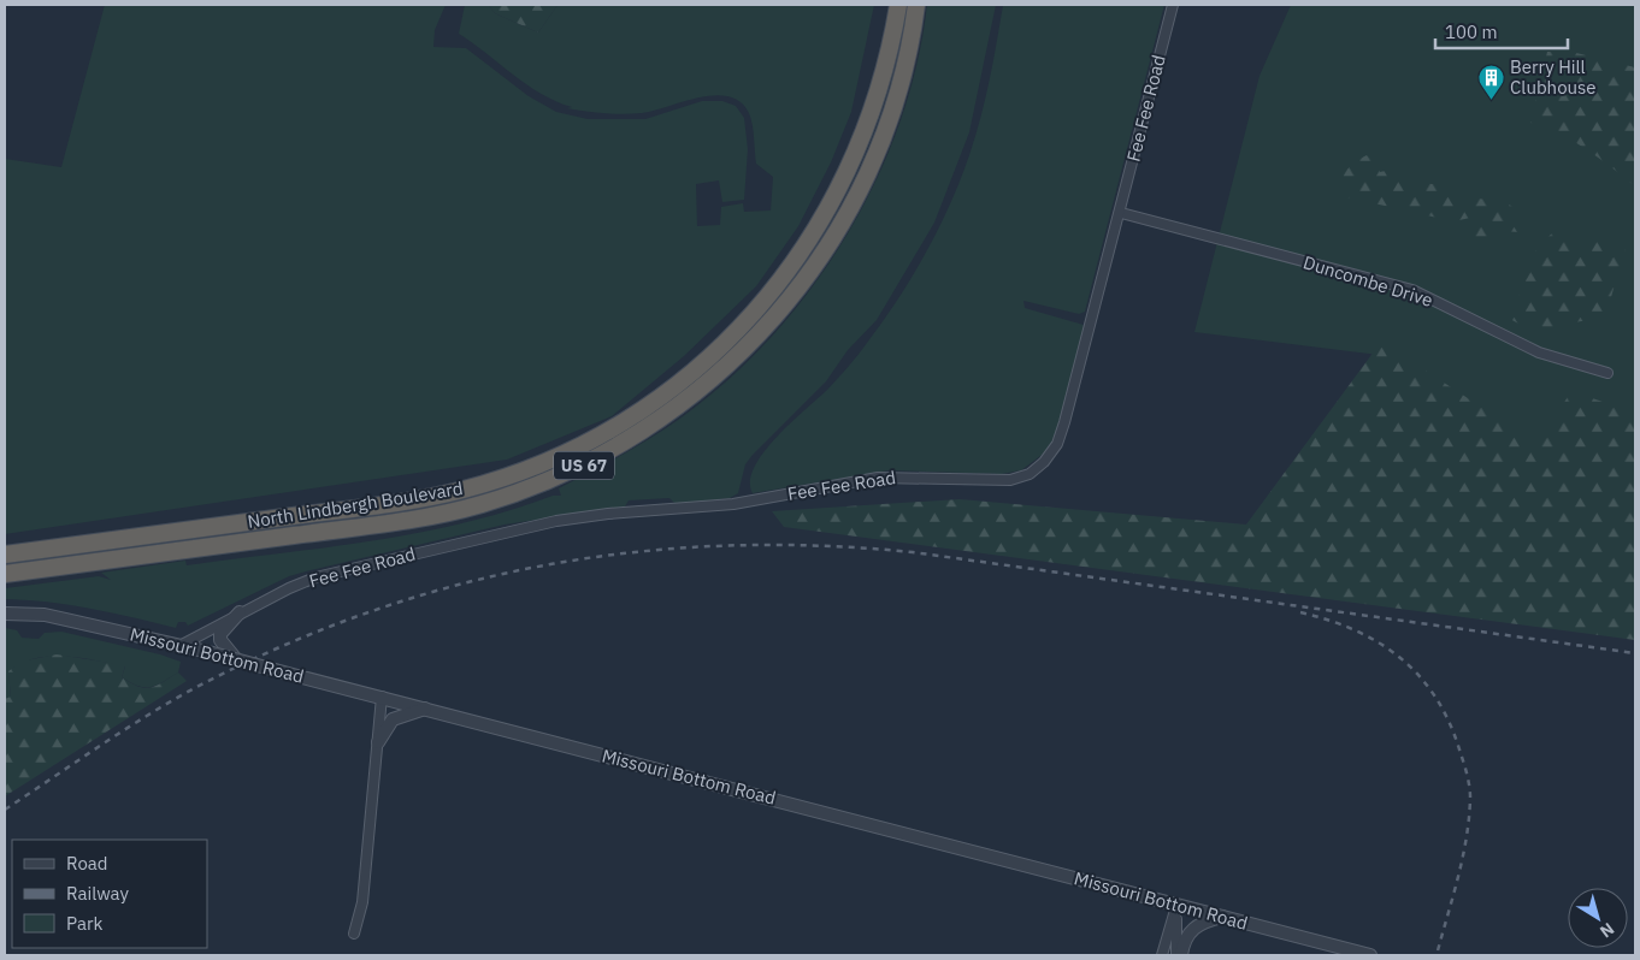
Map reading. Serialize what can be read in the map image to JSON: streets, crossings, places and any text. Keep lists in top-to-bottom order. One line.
{"streets":{"highway":["US 67","North Lindbergh Boulevard"],"street":["Fee Fee Road","Duncombe Drive","Missouri Bottom Road"]},"crossings":[["Fee Fee Road","Duncombe Drive"],["Fee Fee Road","Missouri Bottom Road"]],"places":{"building":["Berry Hill Clubhouse"]},"legend":["Road","Railway","Park"],"scale_bar":"100 m","north":"bottom right"}
